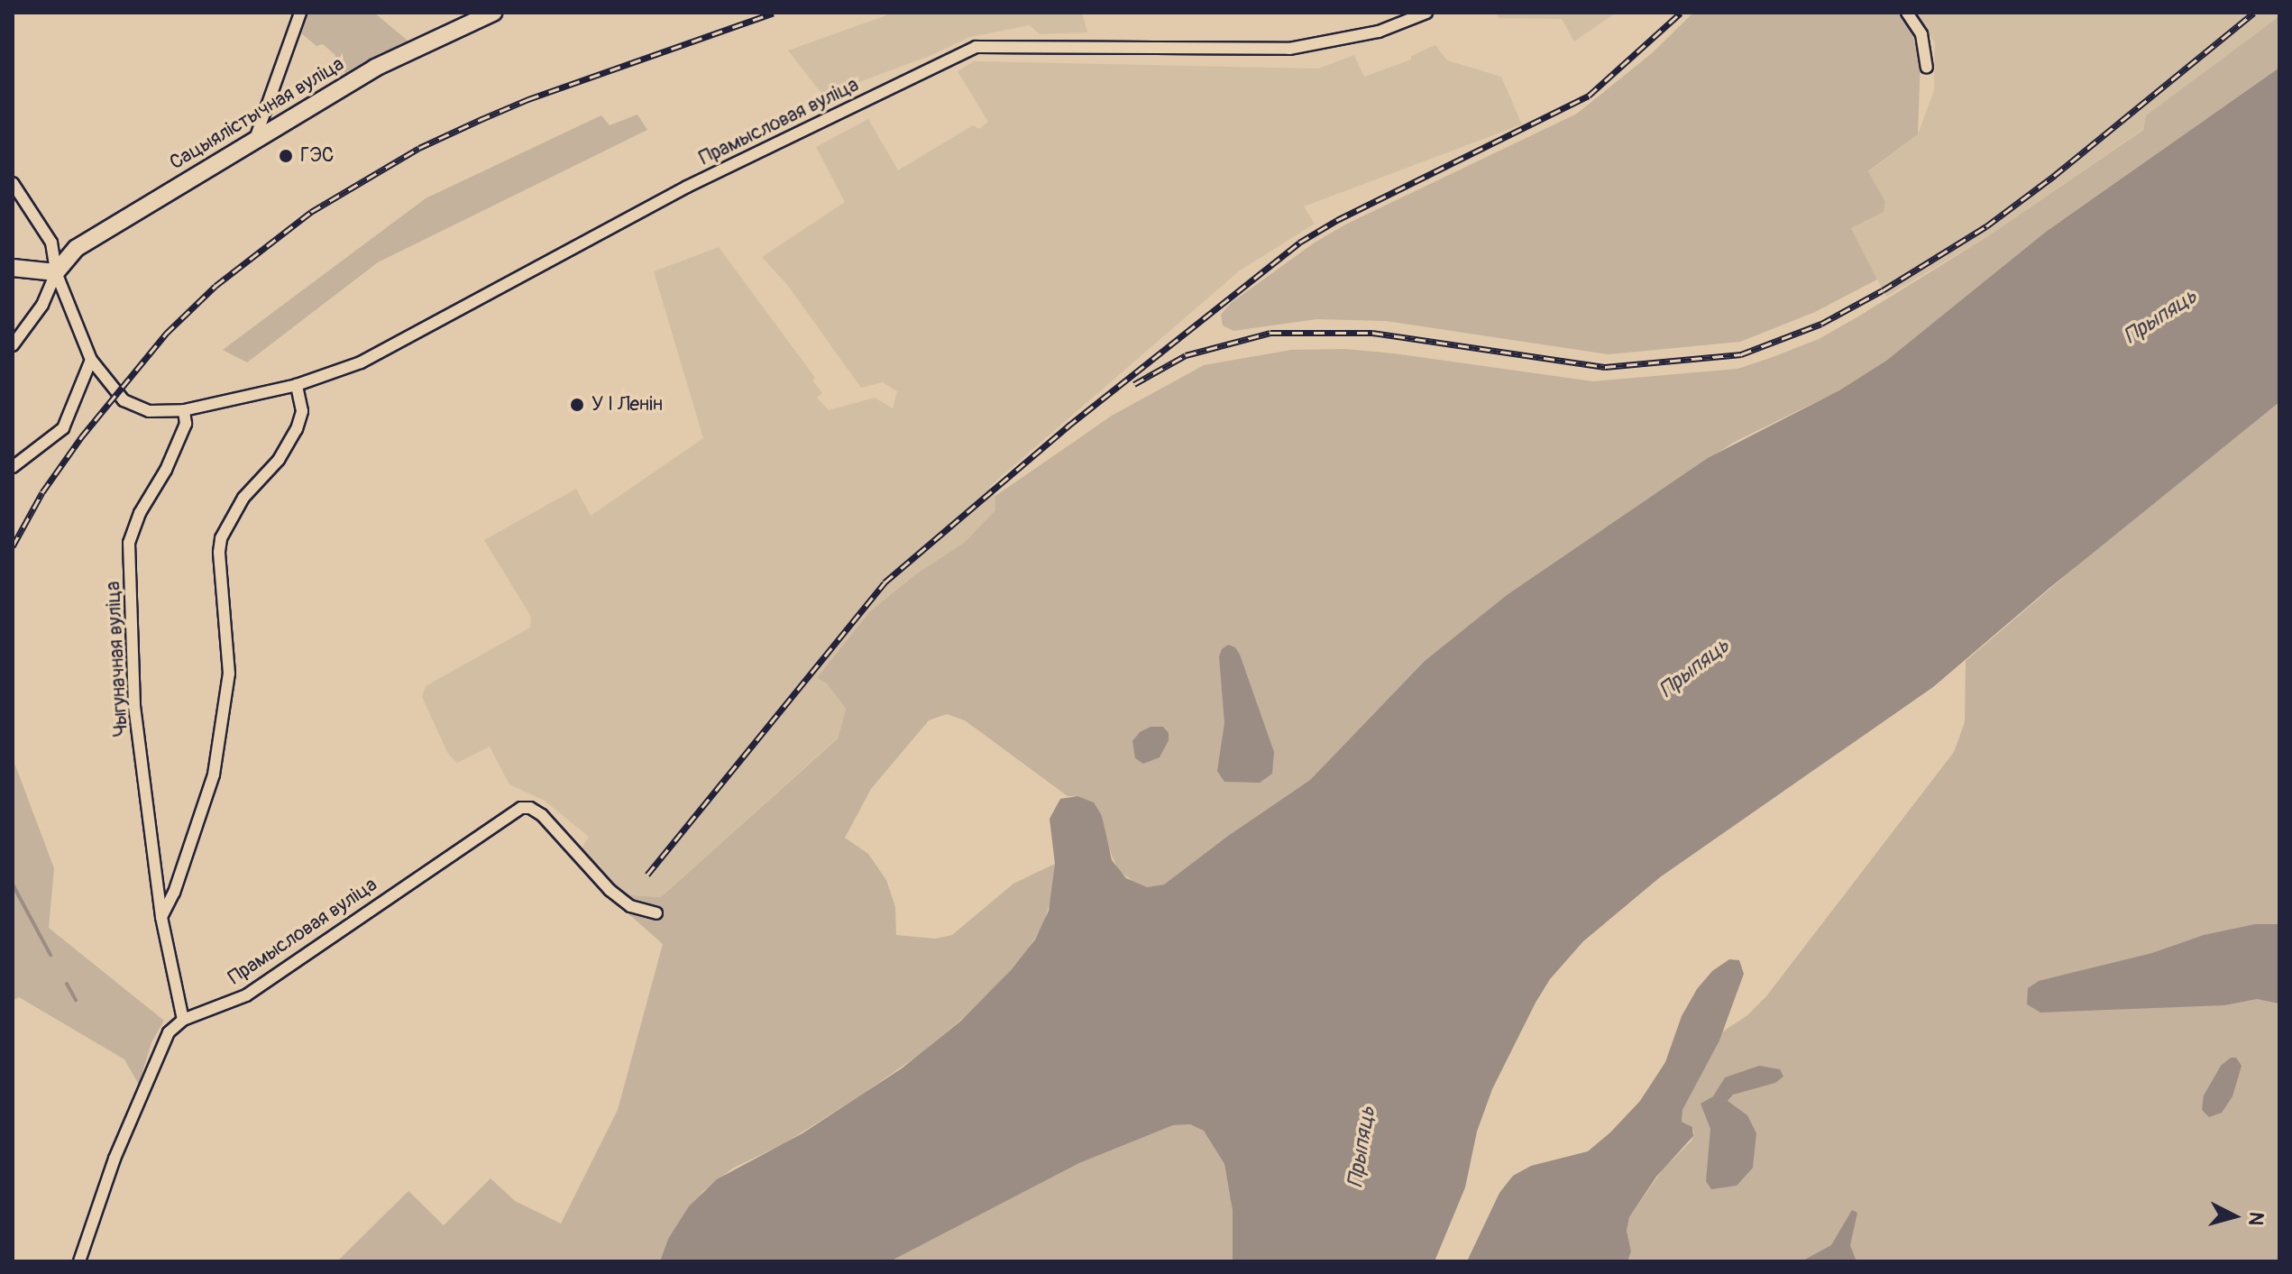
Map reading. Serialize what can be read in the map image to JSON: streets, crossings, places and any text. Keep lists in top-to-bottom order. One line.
{"streets":{"street":["Сацыялістычная вуліца","Прамысловая вуліца","Чыгуначная вуліца"]},"crossings":[["Сацыялістычная вуліца","Прамысловая вуліца"],["Прамысловая вуліца","Чыгуначная вуліца"]],"water":["Прыпяць"],"places":["ГЭС","У І Ленін"],"north":"right"}
